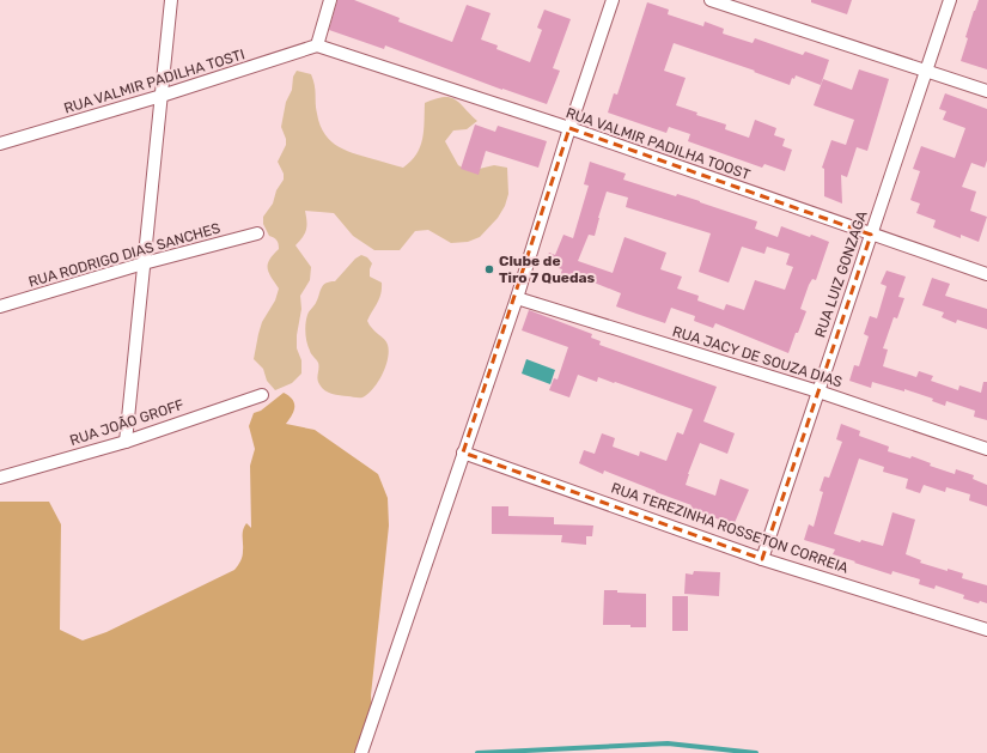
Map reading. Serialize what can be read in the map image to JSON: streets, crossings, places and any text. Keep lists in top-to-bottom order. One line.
{"streets":{"street":["RUA VALMIR PADILHA TOSTI","RUA VALMIR PADILHA TOOST","RUA RODRIGO DIAS SANCHES","RUA LUIZ GONZAGA","RUA JACY DE SOUZA DIAS","RUA JOÃO GROFF","RUA TEREZINHA ROSSETON CORREIA"]},"crossings":[["RUA VALMIR PADILHA TOSTI","RUA VALMIR PADILHA TOOST"],["RUA VALMIR PADILHA TOOST","RUA LUIZ GONZAGA"],["RUA LUIZ GONZAGA","RUA JACY DE SOUZA DIAS"],["RUA LUIZ GONZAGA","RUA TEREZINHA ROSSETON CORREIA"]],"places":["Clube de Tiro 7 Quedas"]}
